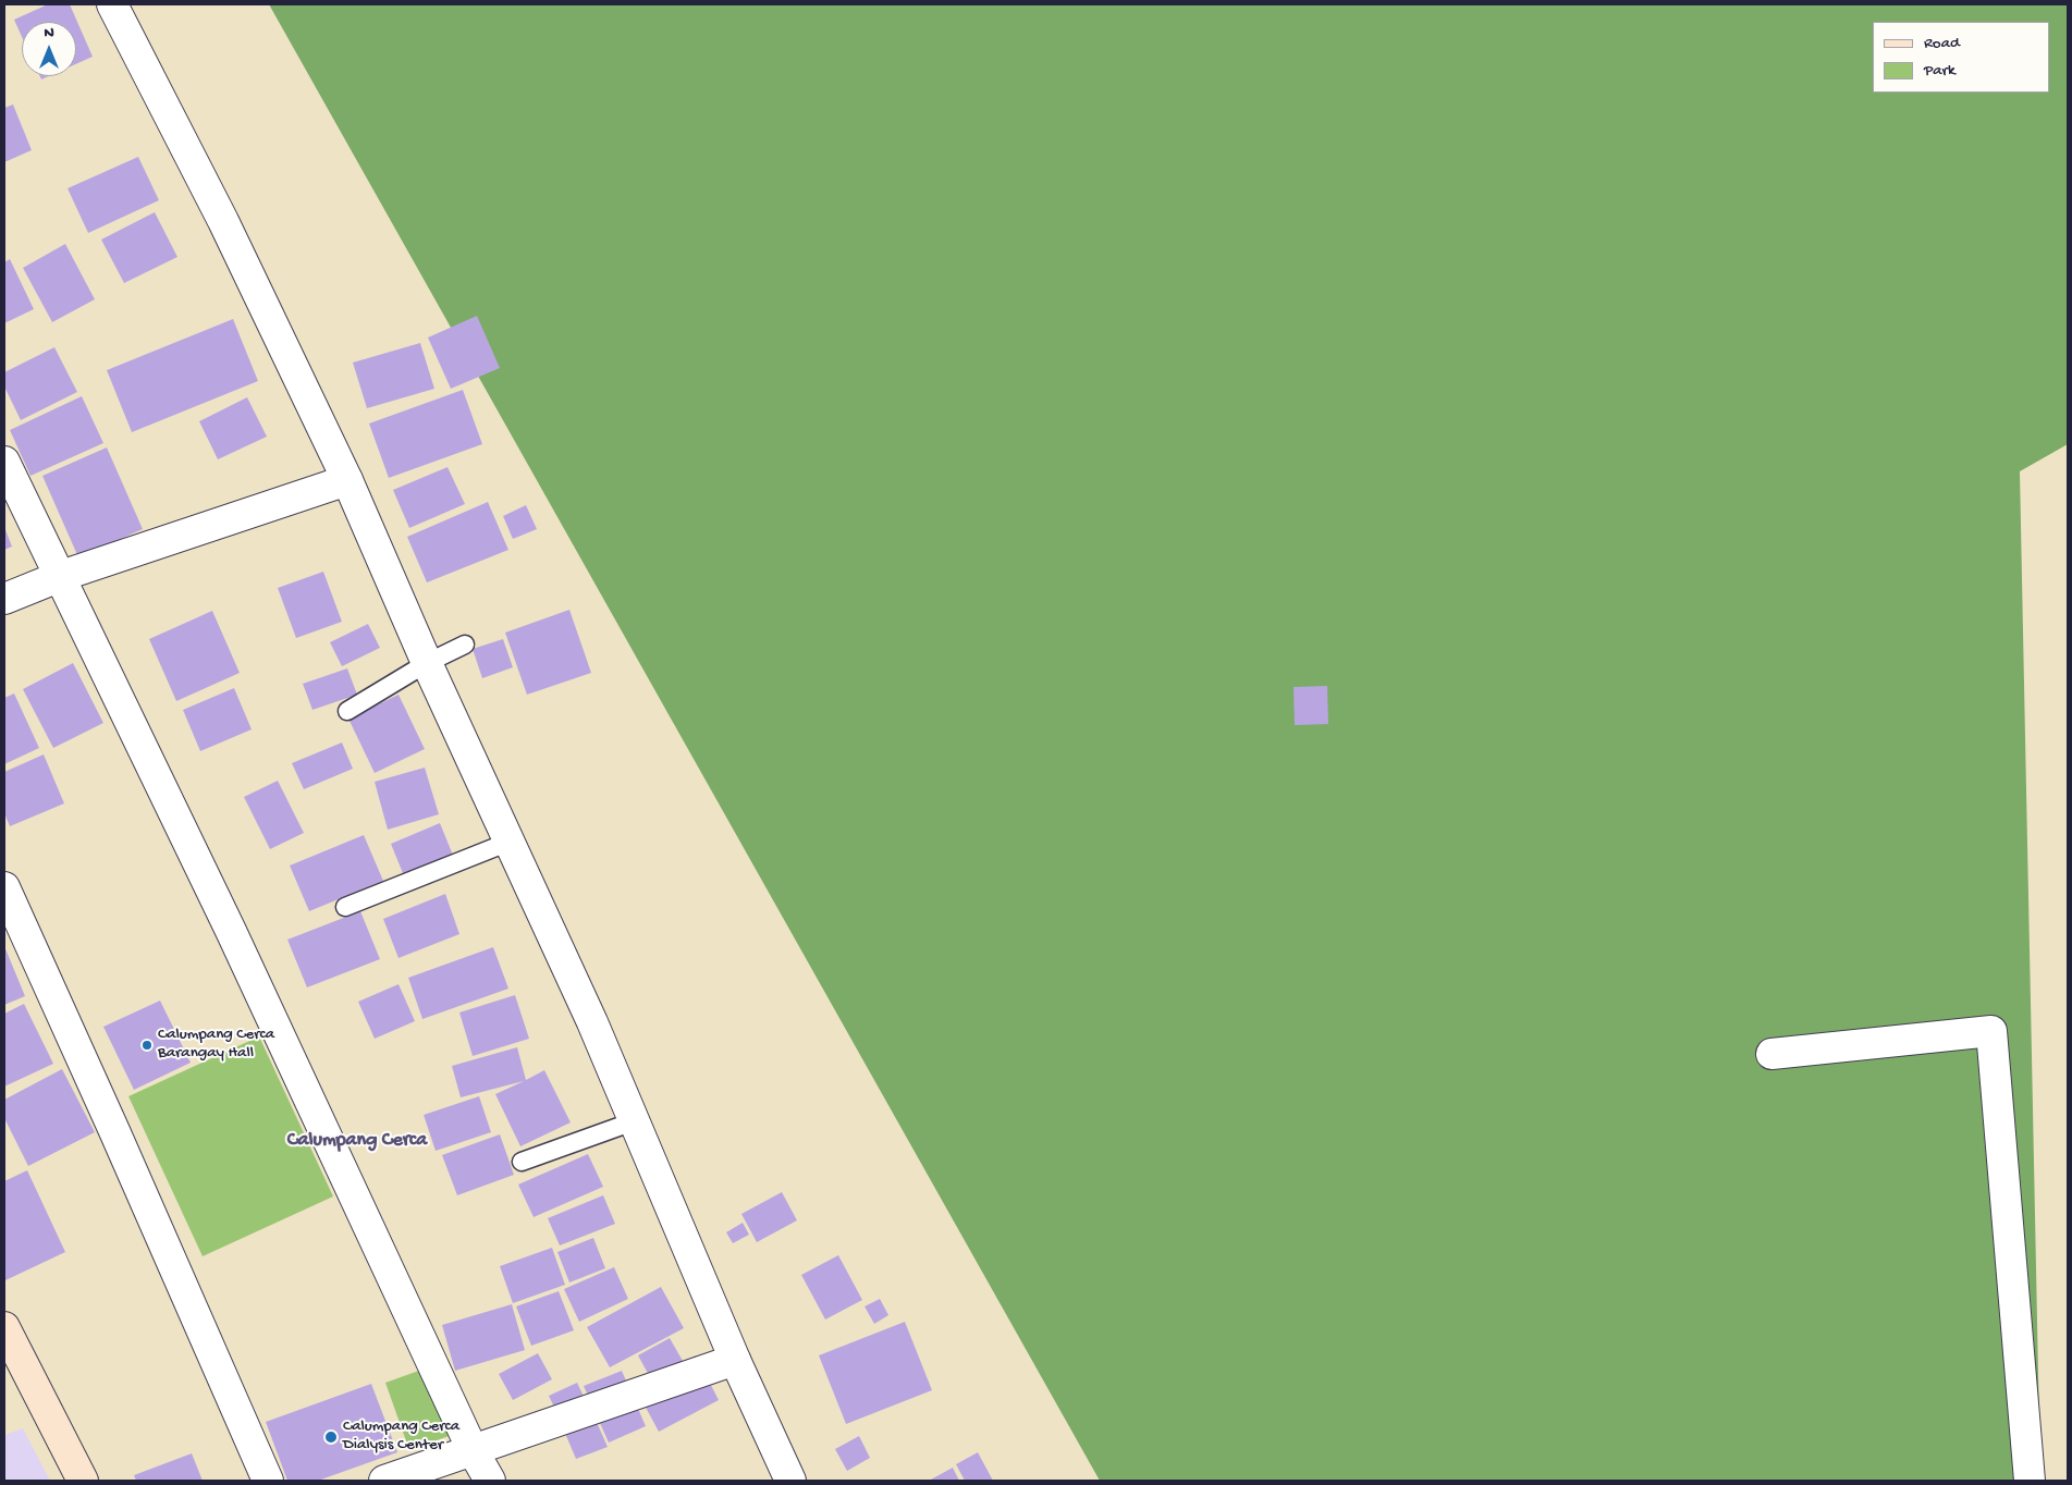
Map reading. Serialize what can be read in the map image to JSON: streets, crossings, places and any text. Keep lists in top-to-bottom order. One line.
{"districts":["Calumpang Cerca"],"places":["Calumpang Cerca Barangay Hall","Calumpang Cerca Dialysis Center"],"legend":["Road","Park"],"north":"top"}
